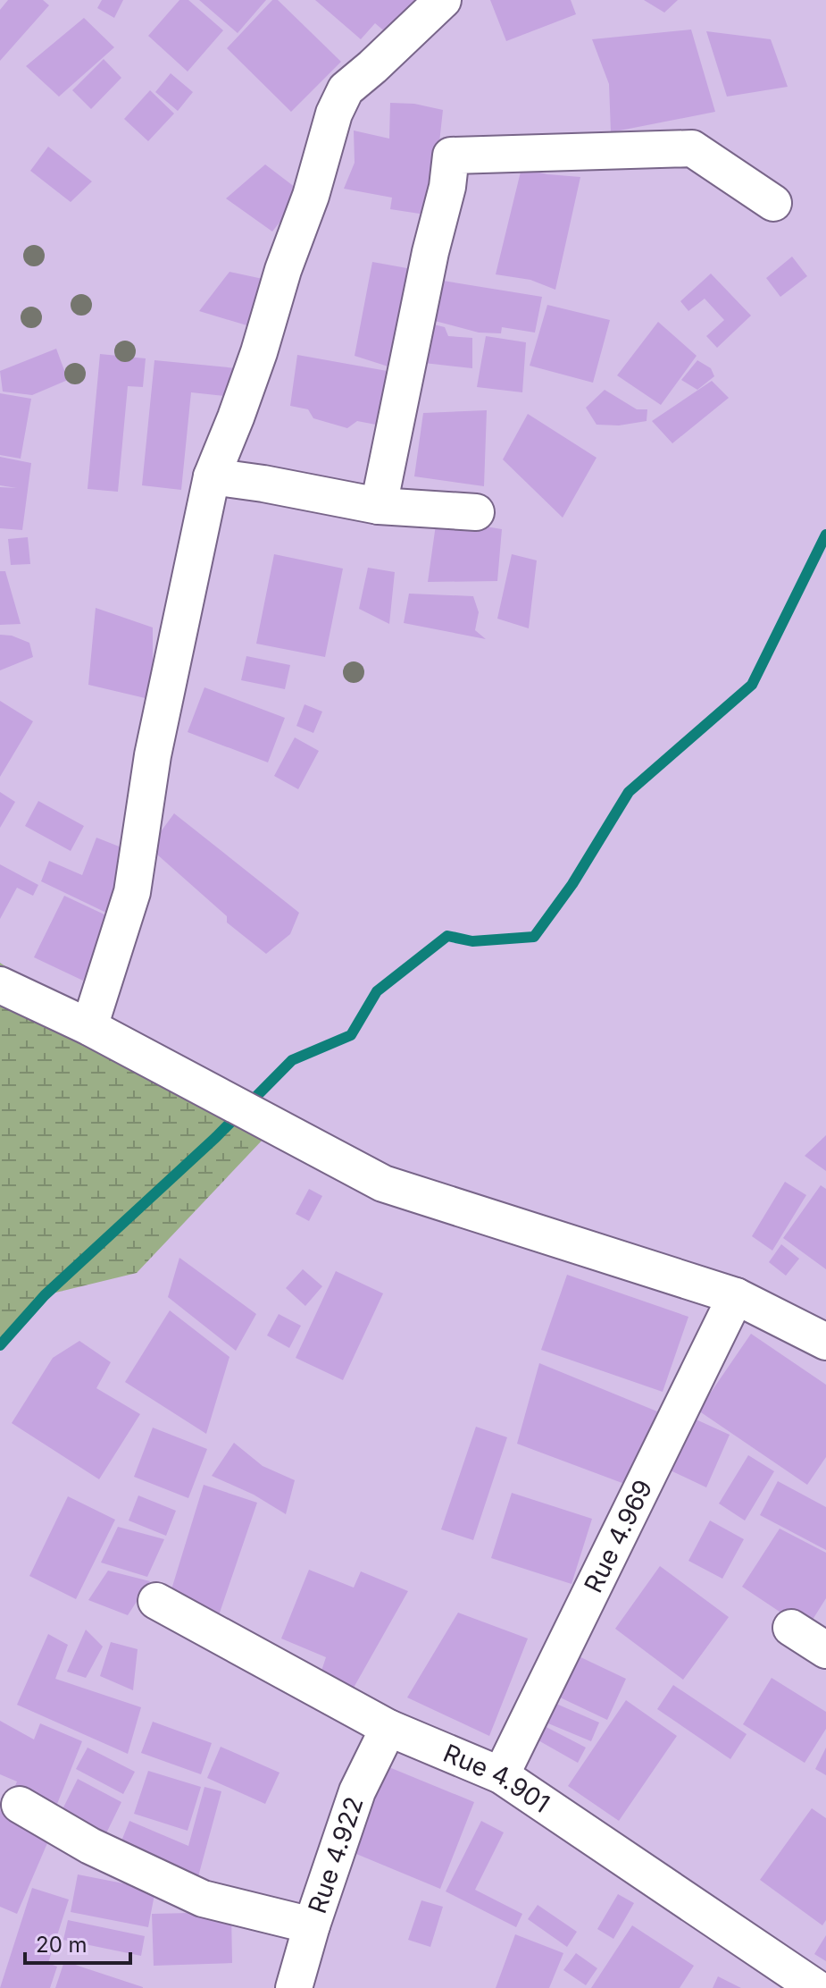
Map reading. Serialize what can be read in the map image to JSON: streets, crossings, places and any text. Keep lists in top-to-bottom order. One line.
{"streets":{"street":["Rue 4.969","Rue 4.901","Rue 4.922"]},"crossings":[["Rue 4.969","Rue 4.901"],["Rue 4.901","Rue 4.922"]],"scale_bar":"20 m"}
